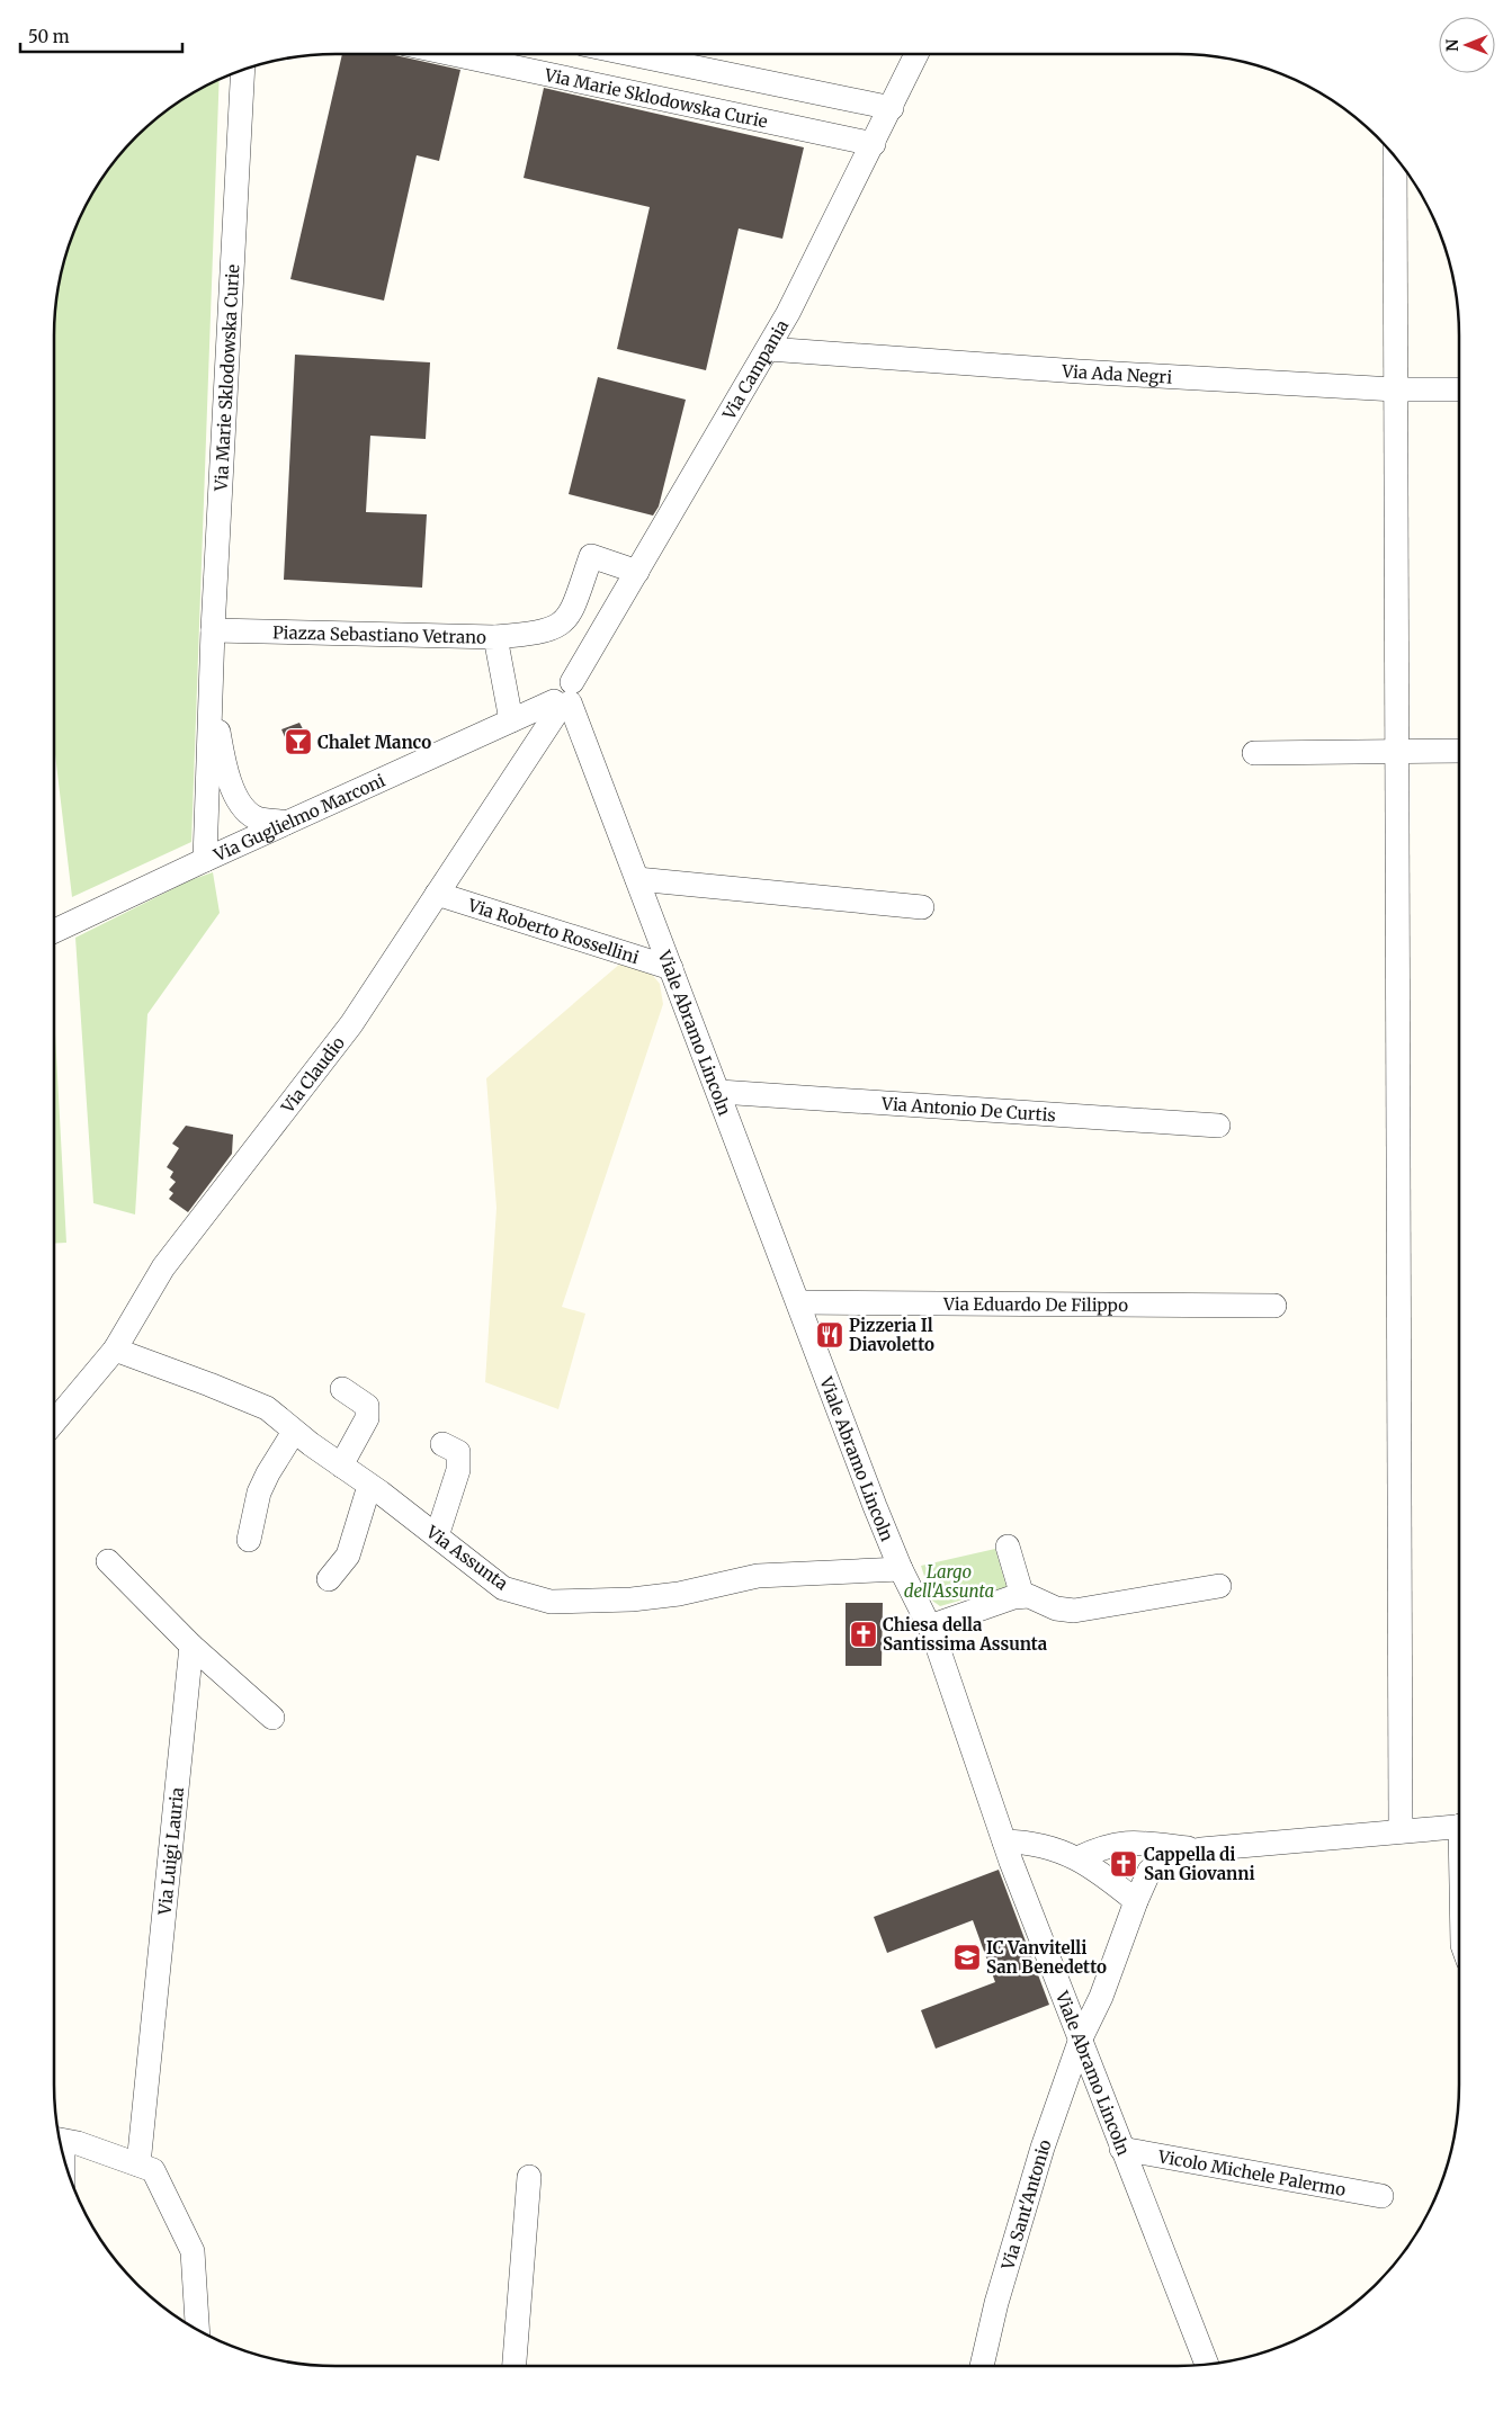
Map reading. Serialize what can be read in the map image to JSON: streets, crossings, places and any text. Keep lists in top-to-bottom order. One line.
{"streets":{"street":["Via Marie Sklodowska Curie","Via Campania","Via Ada Negri","Piazza Sebastiano Vetrano","Via Guglielmo Marconi","Via Roberto Rossellini","Viale Abramo Lincoln","Via Claudio","Via Antonio De Curtis","Via Eduardo De Filippo","Via Assunta","Via Luigi Lauria","Vicolo Michele Palermo","Via Sant'Antonio"]},"crossings":[["Via Marie Sklodowska Curie","Via Campania"],["Via Marie Sklodowska Curie","Piazza Sebastiano Vetrano"],["Via Marie Sklodowska Curie","Via Guglielmo Marconi"],["Via Campania","Via Ada Negri"],["Via Campania","Via Guglielmo Marconi"],["Via Campania","Viale Abramo Lincoln"],["Via Campania","Via Claudio"],["Piazza Sebastiano Vetrano","Via Guglielmo Marconi"],["Via Guglielmo Marconi","Viale Abramo Lincoln"],["Via Guglielmo Marconi","Via Claudio"],["Via Roberto Rossellini","Viale Abramo Lincoln"],["Via Roberto Rossellini","Via Claudio"],["Viale Abramo Lincoln","Via Claudio"],["Viale Abramo Lincoln","Via Antonio De Curtis"],["Viale Abramo Lincoln","Via Eduardo De Filippo"],["Viale Abramo Lincoln","Via Assunta"],["Viale Abramo Lincoln","Vicolo Michele Palermo"],["Viale Abramo Lincoln","Via Sant'Antonio"],["Via Claudio","Via Assunta"]],"parks":["Largo dell'Assunta"],"places":{"bar":["Chalet Manco"],"restaurant":["Pizzeria Il Diavoletto"],"church":["Chiesa della Santissima Assunta","Cappella di San Giovanni"],"school or university":["IC Vanvitelli San Benedetto"]},"scale_bar":"50 m","north":"left"}
